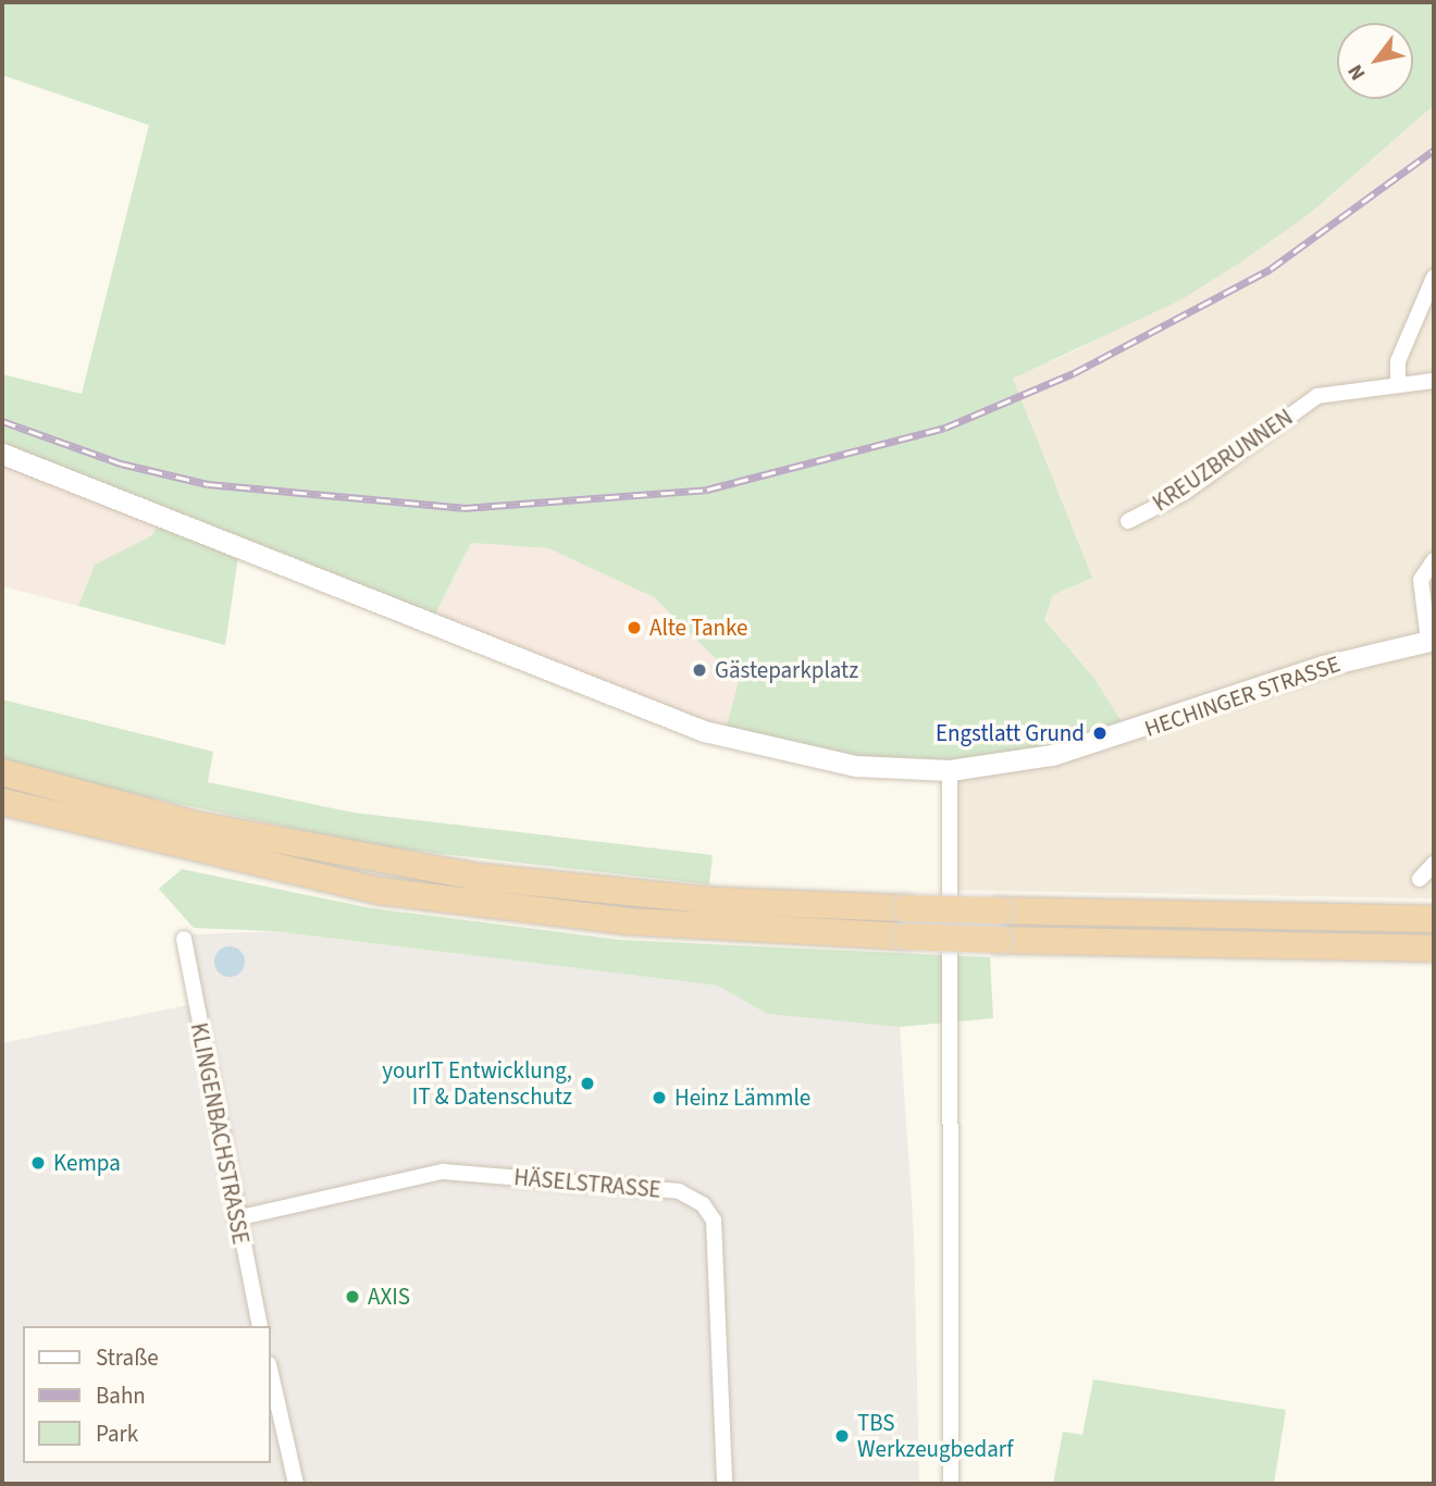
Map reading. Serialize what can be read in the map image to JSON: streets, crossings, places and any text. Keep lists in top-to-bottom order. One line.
{"streets":{"street":["KREUZBRUNNEN","HECHINGER STRASSE","KLINGENBACHSTRASSE","HÄSELSTRASSE"]},"crossings":[["KLINGENBACHSTRASSE","HÄSELSTRASSE"]],"places":["Alte Tanke","Gästeparkplatz","Engstlatt Grund","yourIT Entwicklung, IT & Datenschutz","Heinz Lämmle","Kempa","AXIS","TBS Werkzeugbedarf"],"legend":["Straße","Bahn","Park"],"north":"bottom left"}
